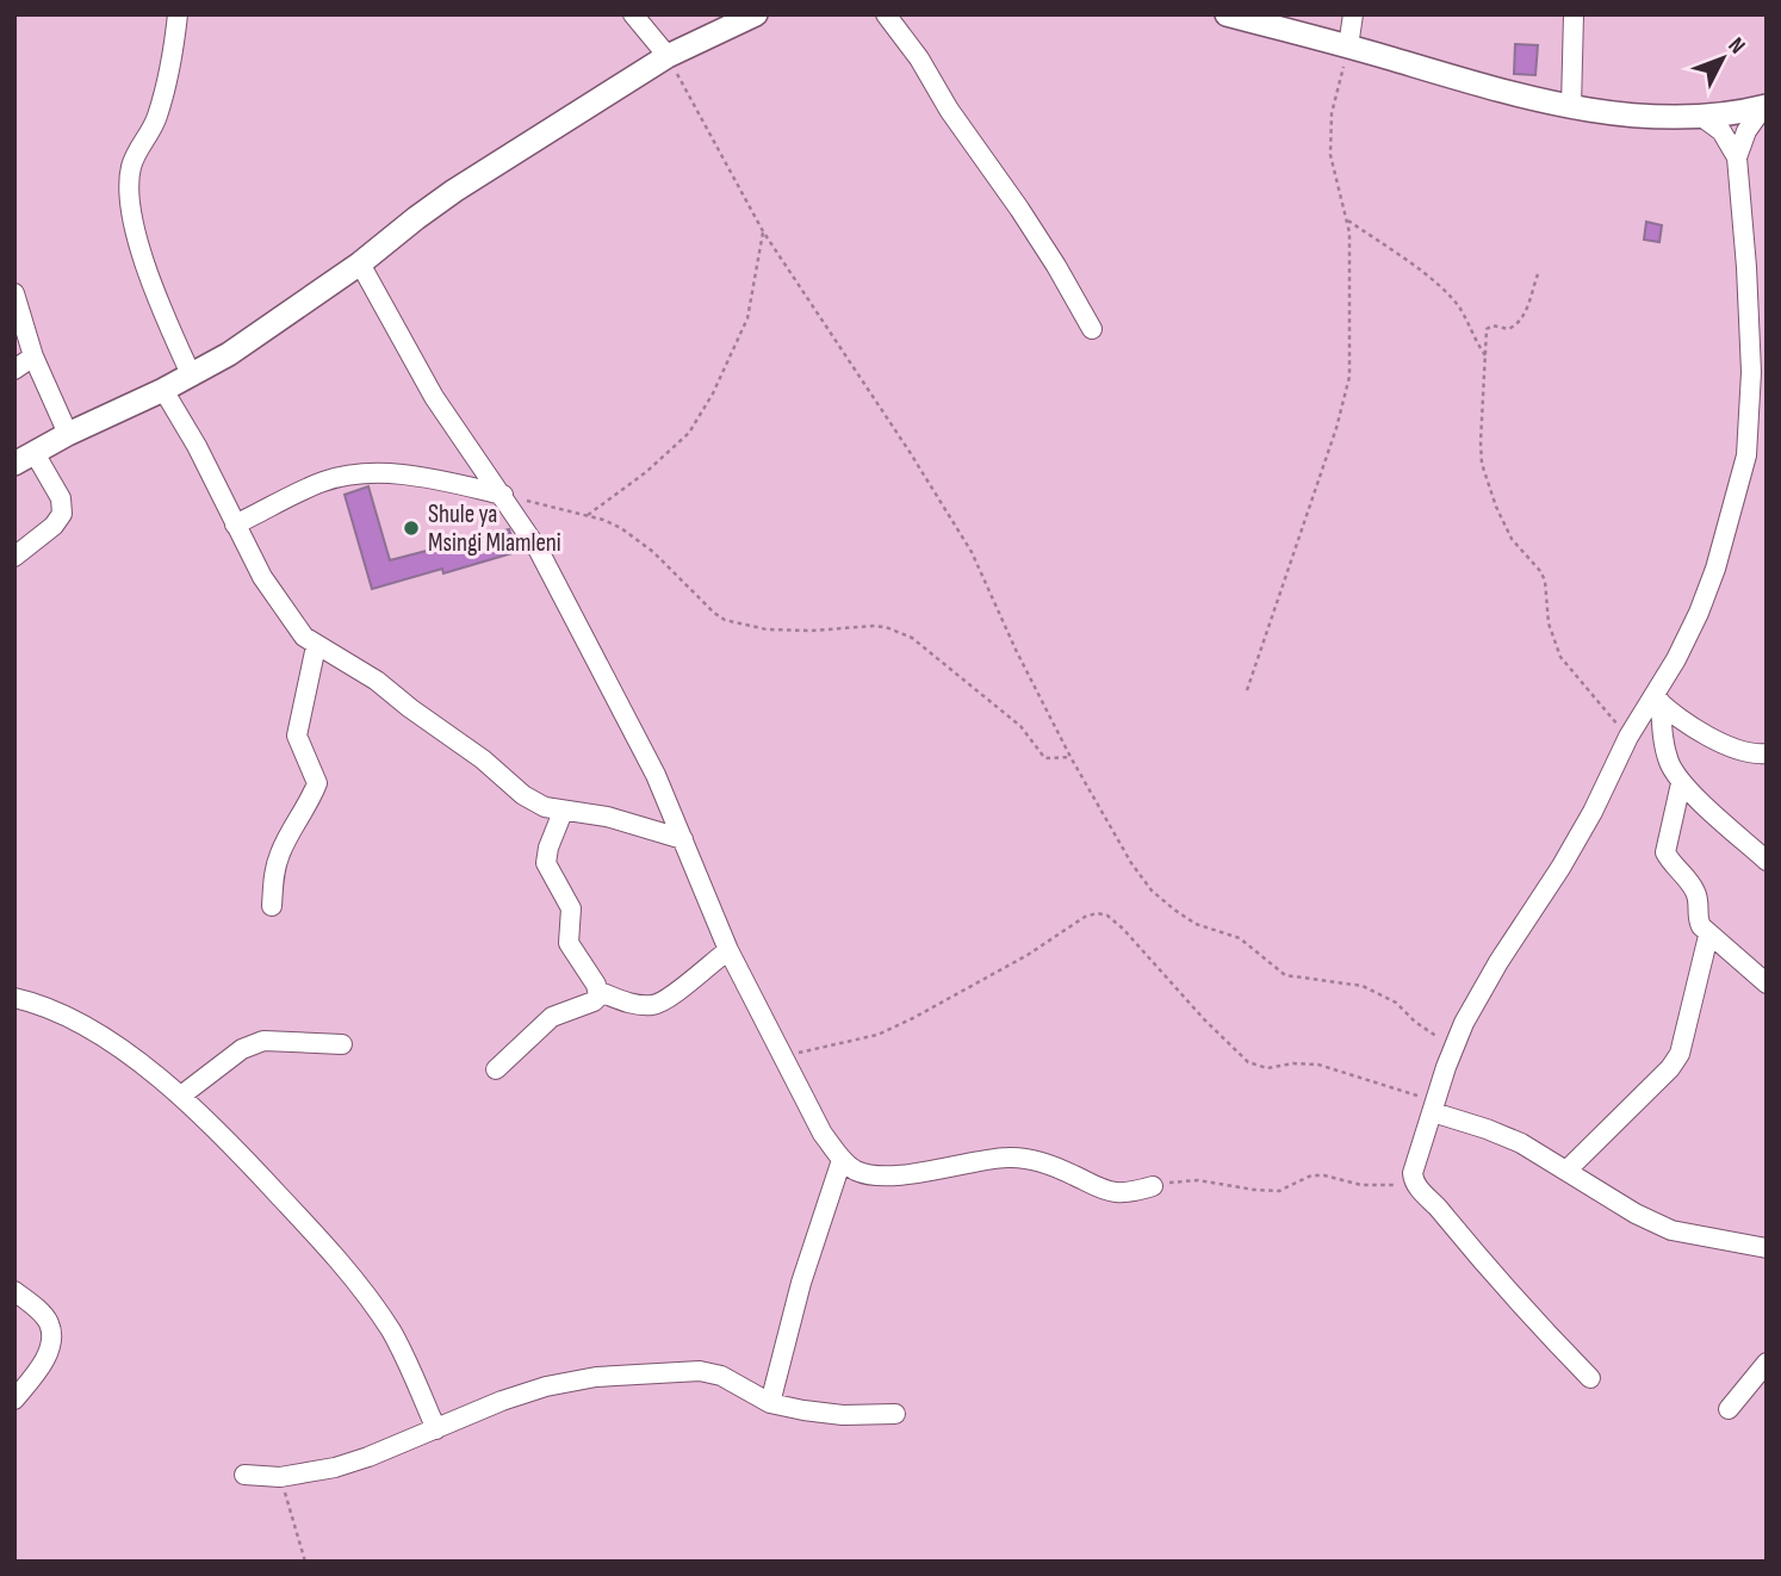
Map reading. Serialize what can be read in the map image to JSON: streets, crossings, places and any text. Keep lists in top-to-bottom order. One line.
{"places":["Shule ya Msingi Mlamleni"],"north":"top right"}
